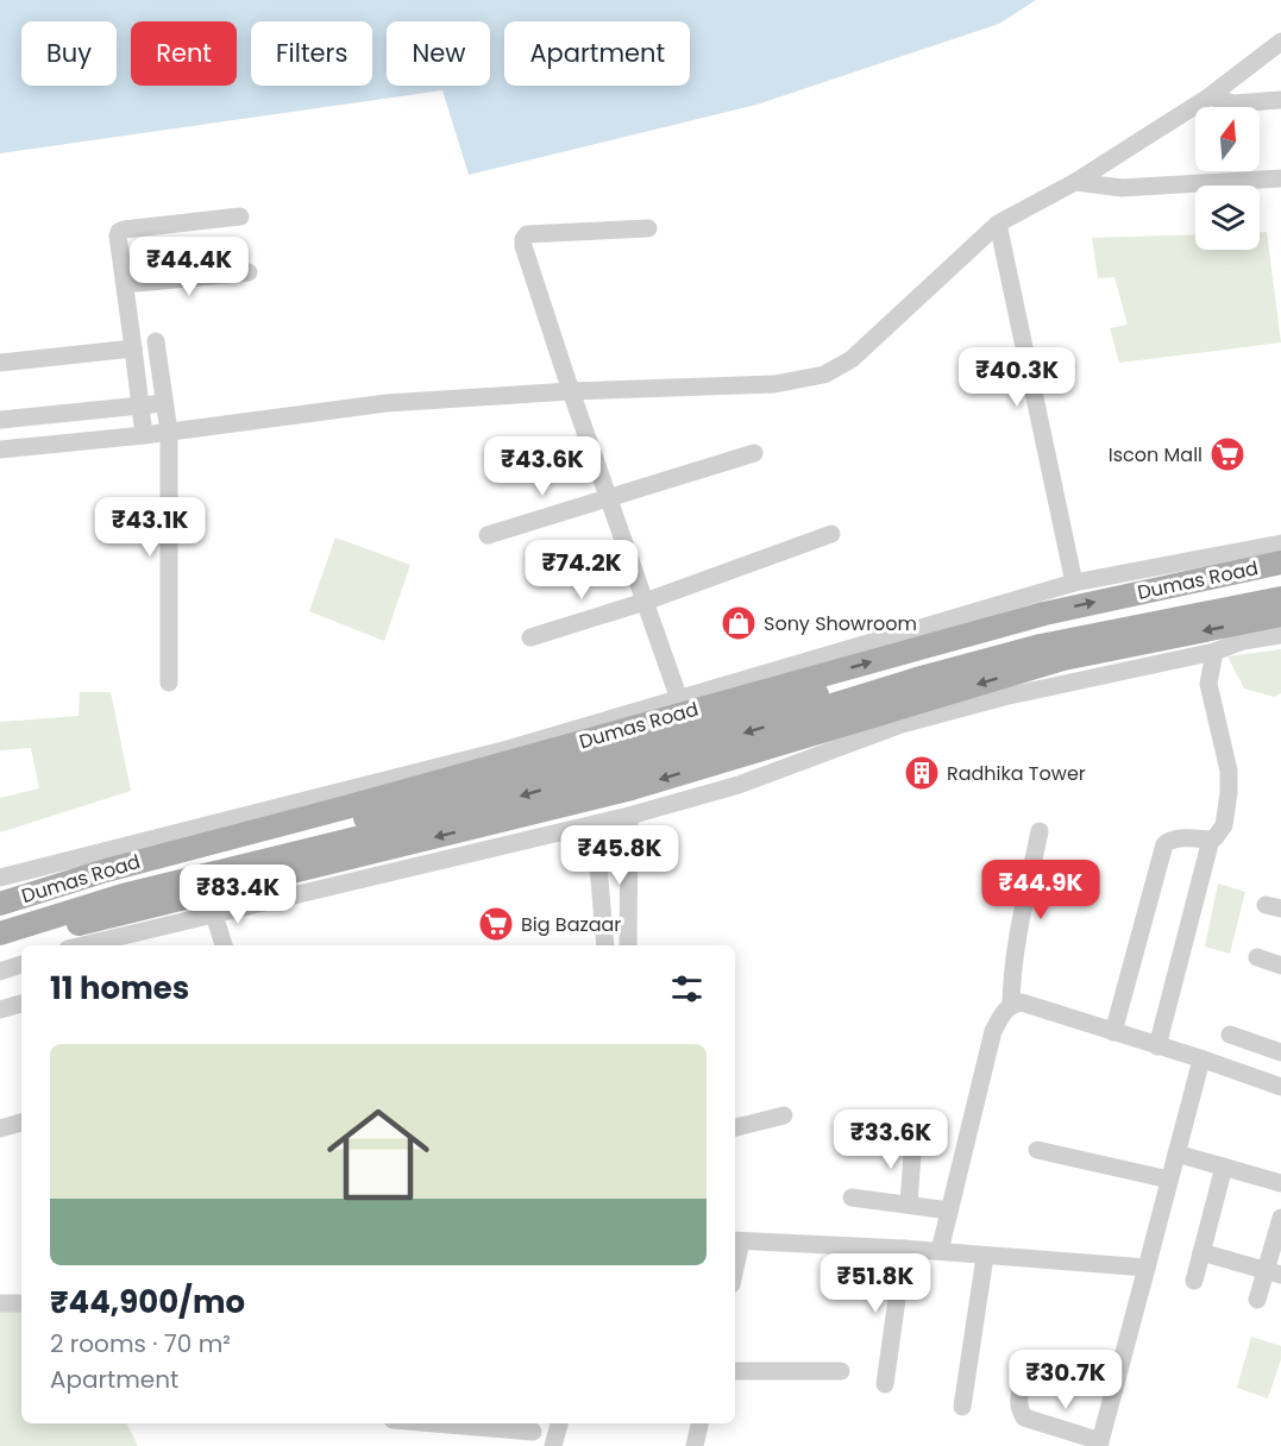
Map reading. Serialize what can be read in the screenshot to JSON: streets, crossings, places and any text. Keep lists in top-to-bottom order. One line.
{"streets":{"main road":["Dumas Road"]},"places":{"supermarket":["Iscon Mall","Big Bazaar"],"shop":["Sony Showroom"],"building":["Radhika Tower"]},"north":"top","page":{"chip":["Buy","Rent","Filters","New","Apartment"],"price":["₹44.4K","₹40.3K","₹43.6K","₹43.1K","₹74.2K","₹45.8K","₹44.9K","₹83.4K","₹33.6K","₹51.8K","₹30.7K"],"heading":"11 homes","list":[{"name":"₹44,900/mo","note":"2 rooms · 70 m² · Apartment"}]}}
